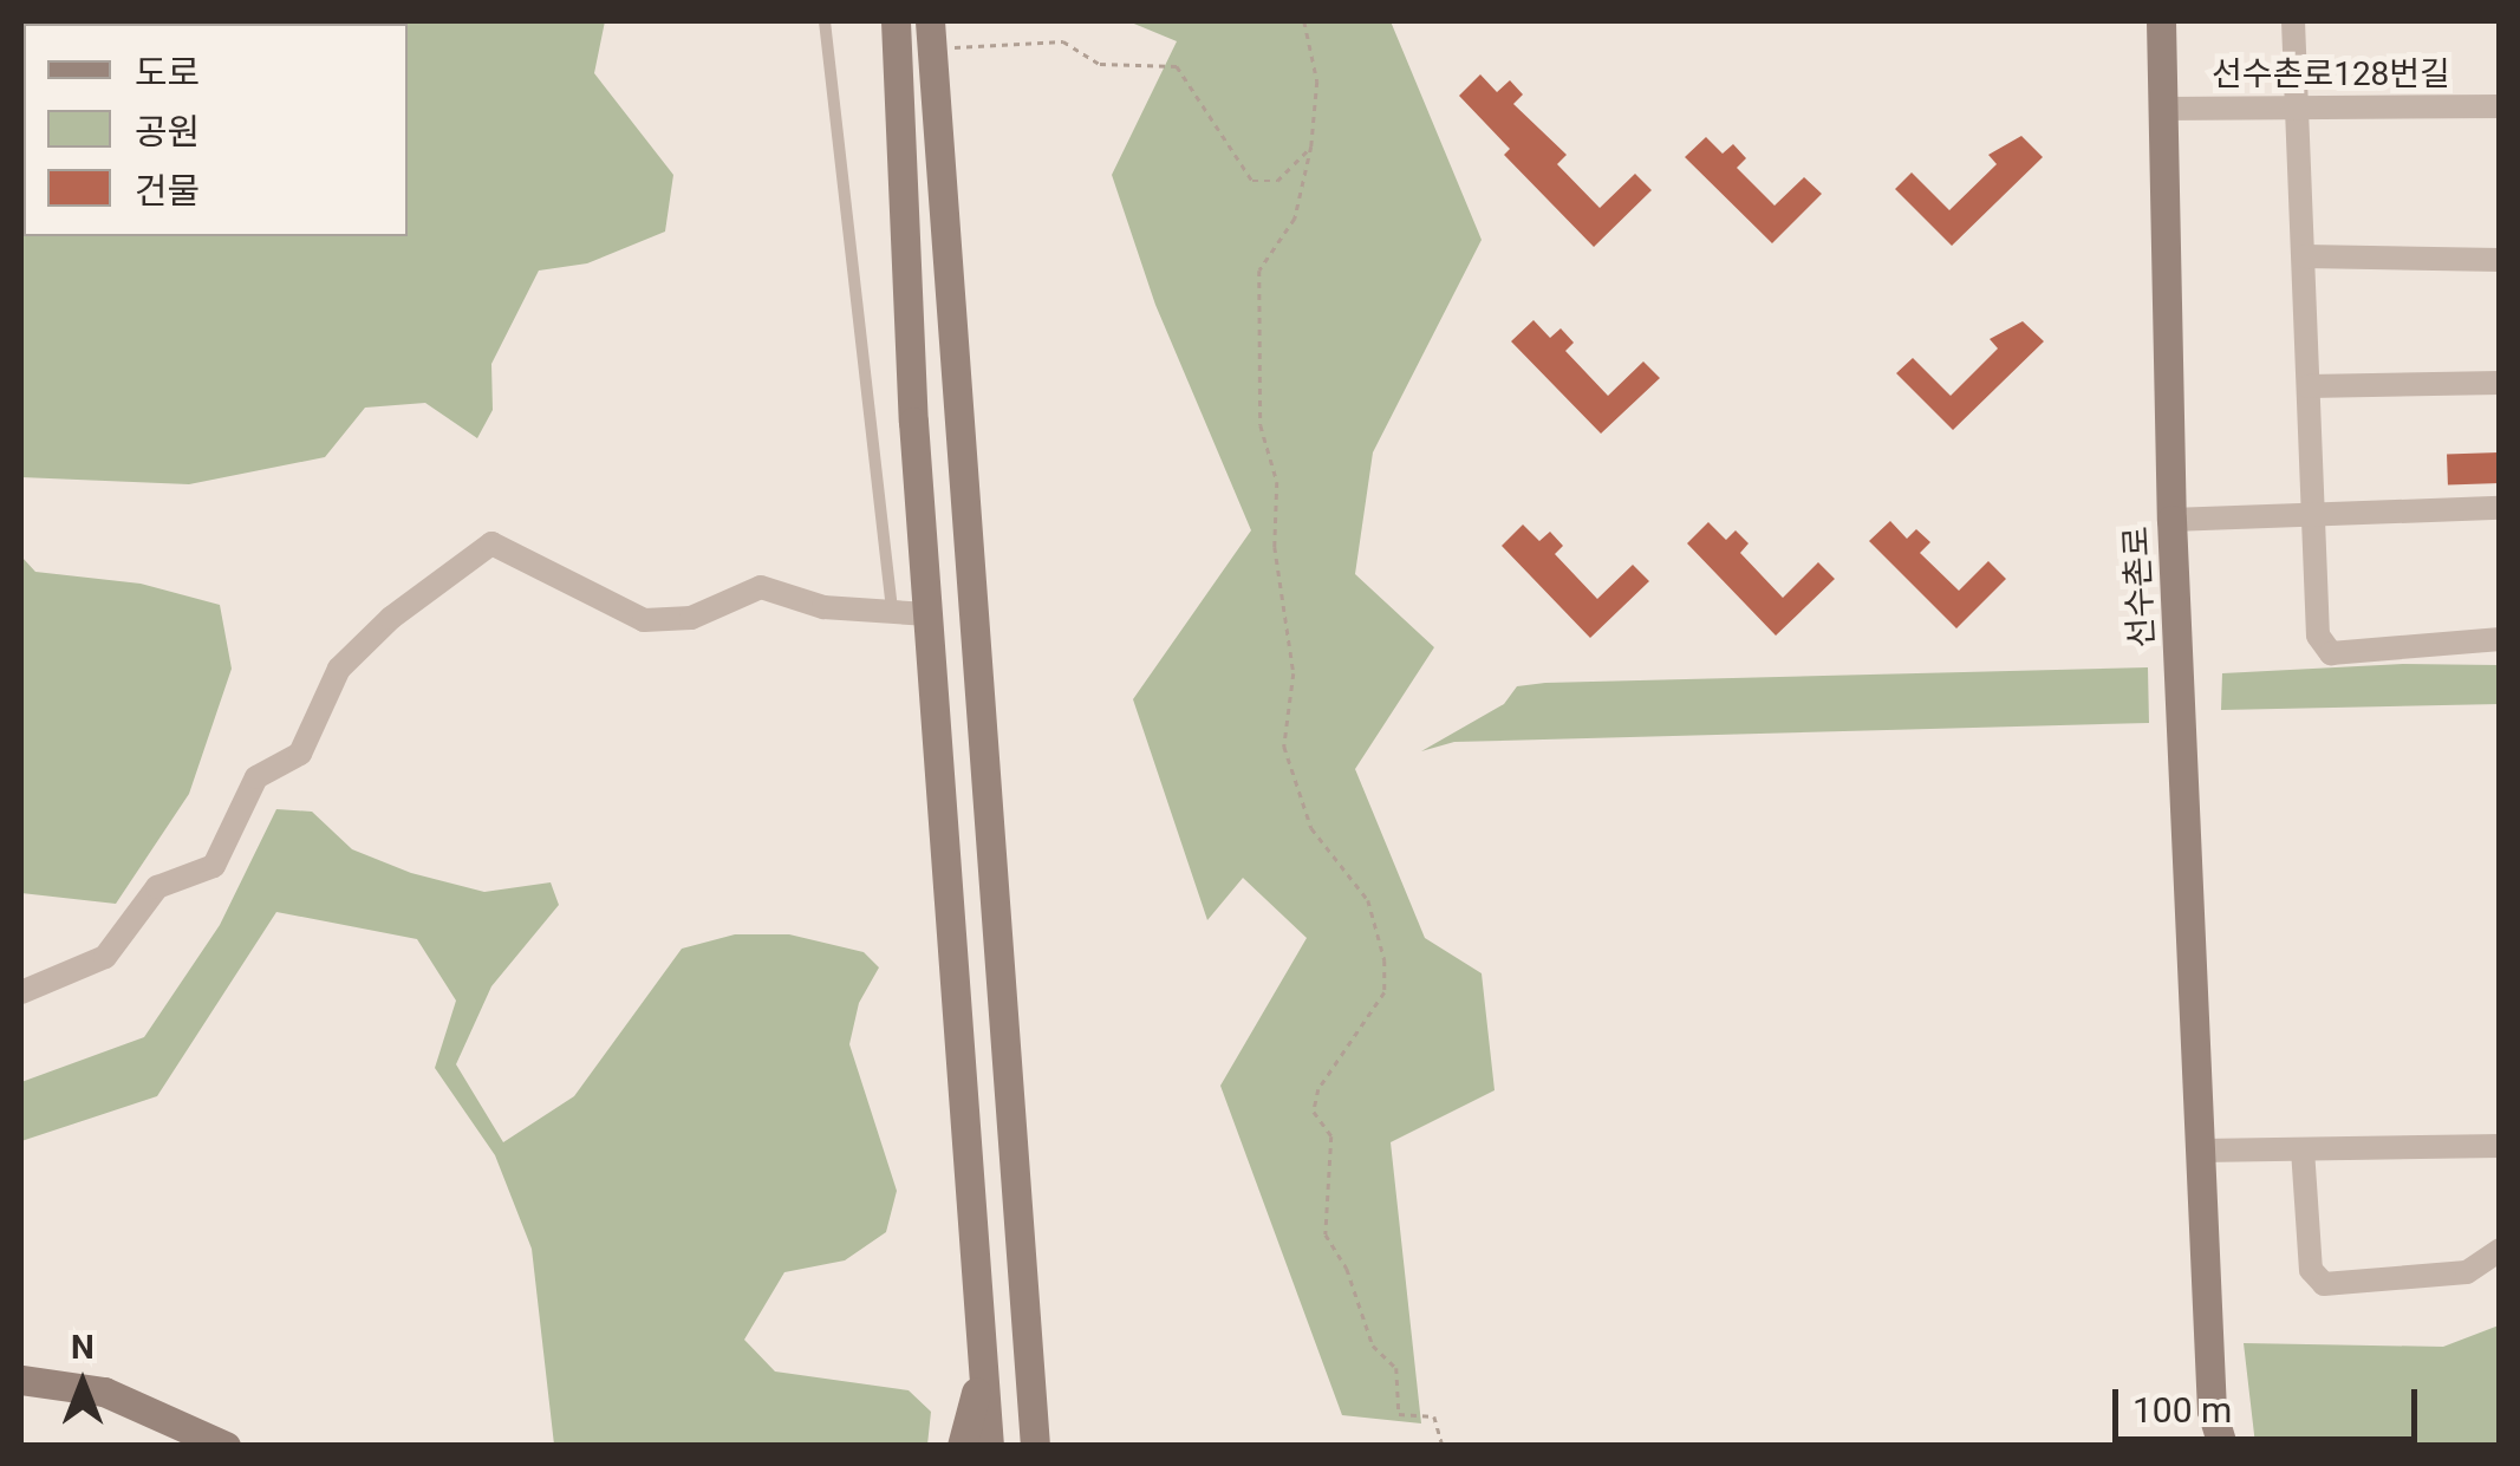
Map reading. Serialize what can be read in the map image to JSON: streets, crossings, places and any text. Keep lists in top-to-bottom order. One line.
{"streets":{"street":["선수촌로128번길","선수촌로"]},"crossings":[["선수촌로128번길","선수촌로"]],"legend":["도로","공원","건물"],"scale_bar":"100 m","north":"top"}
